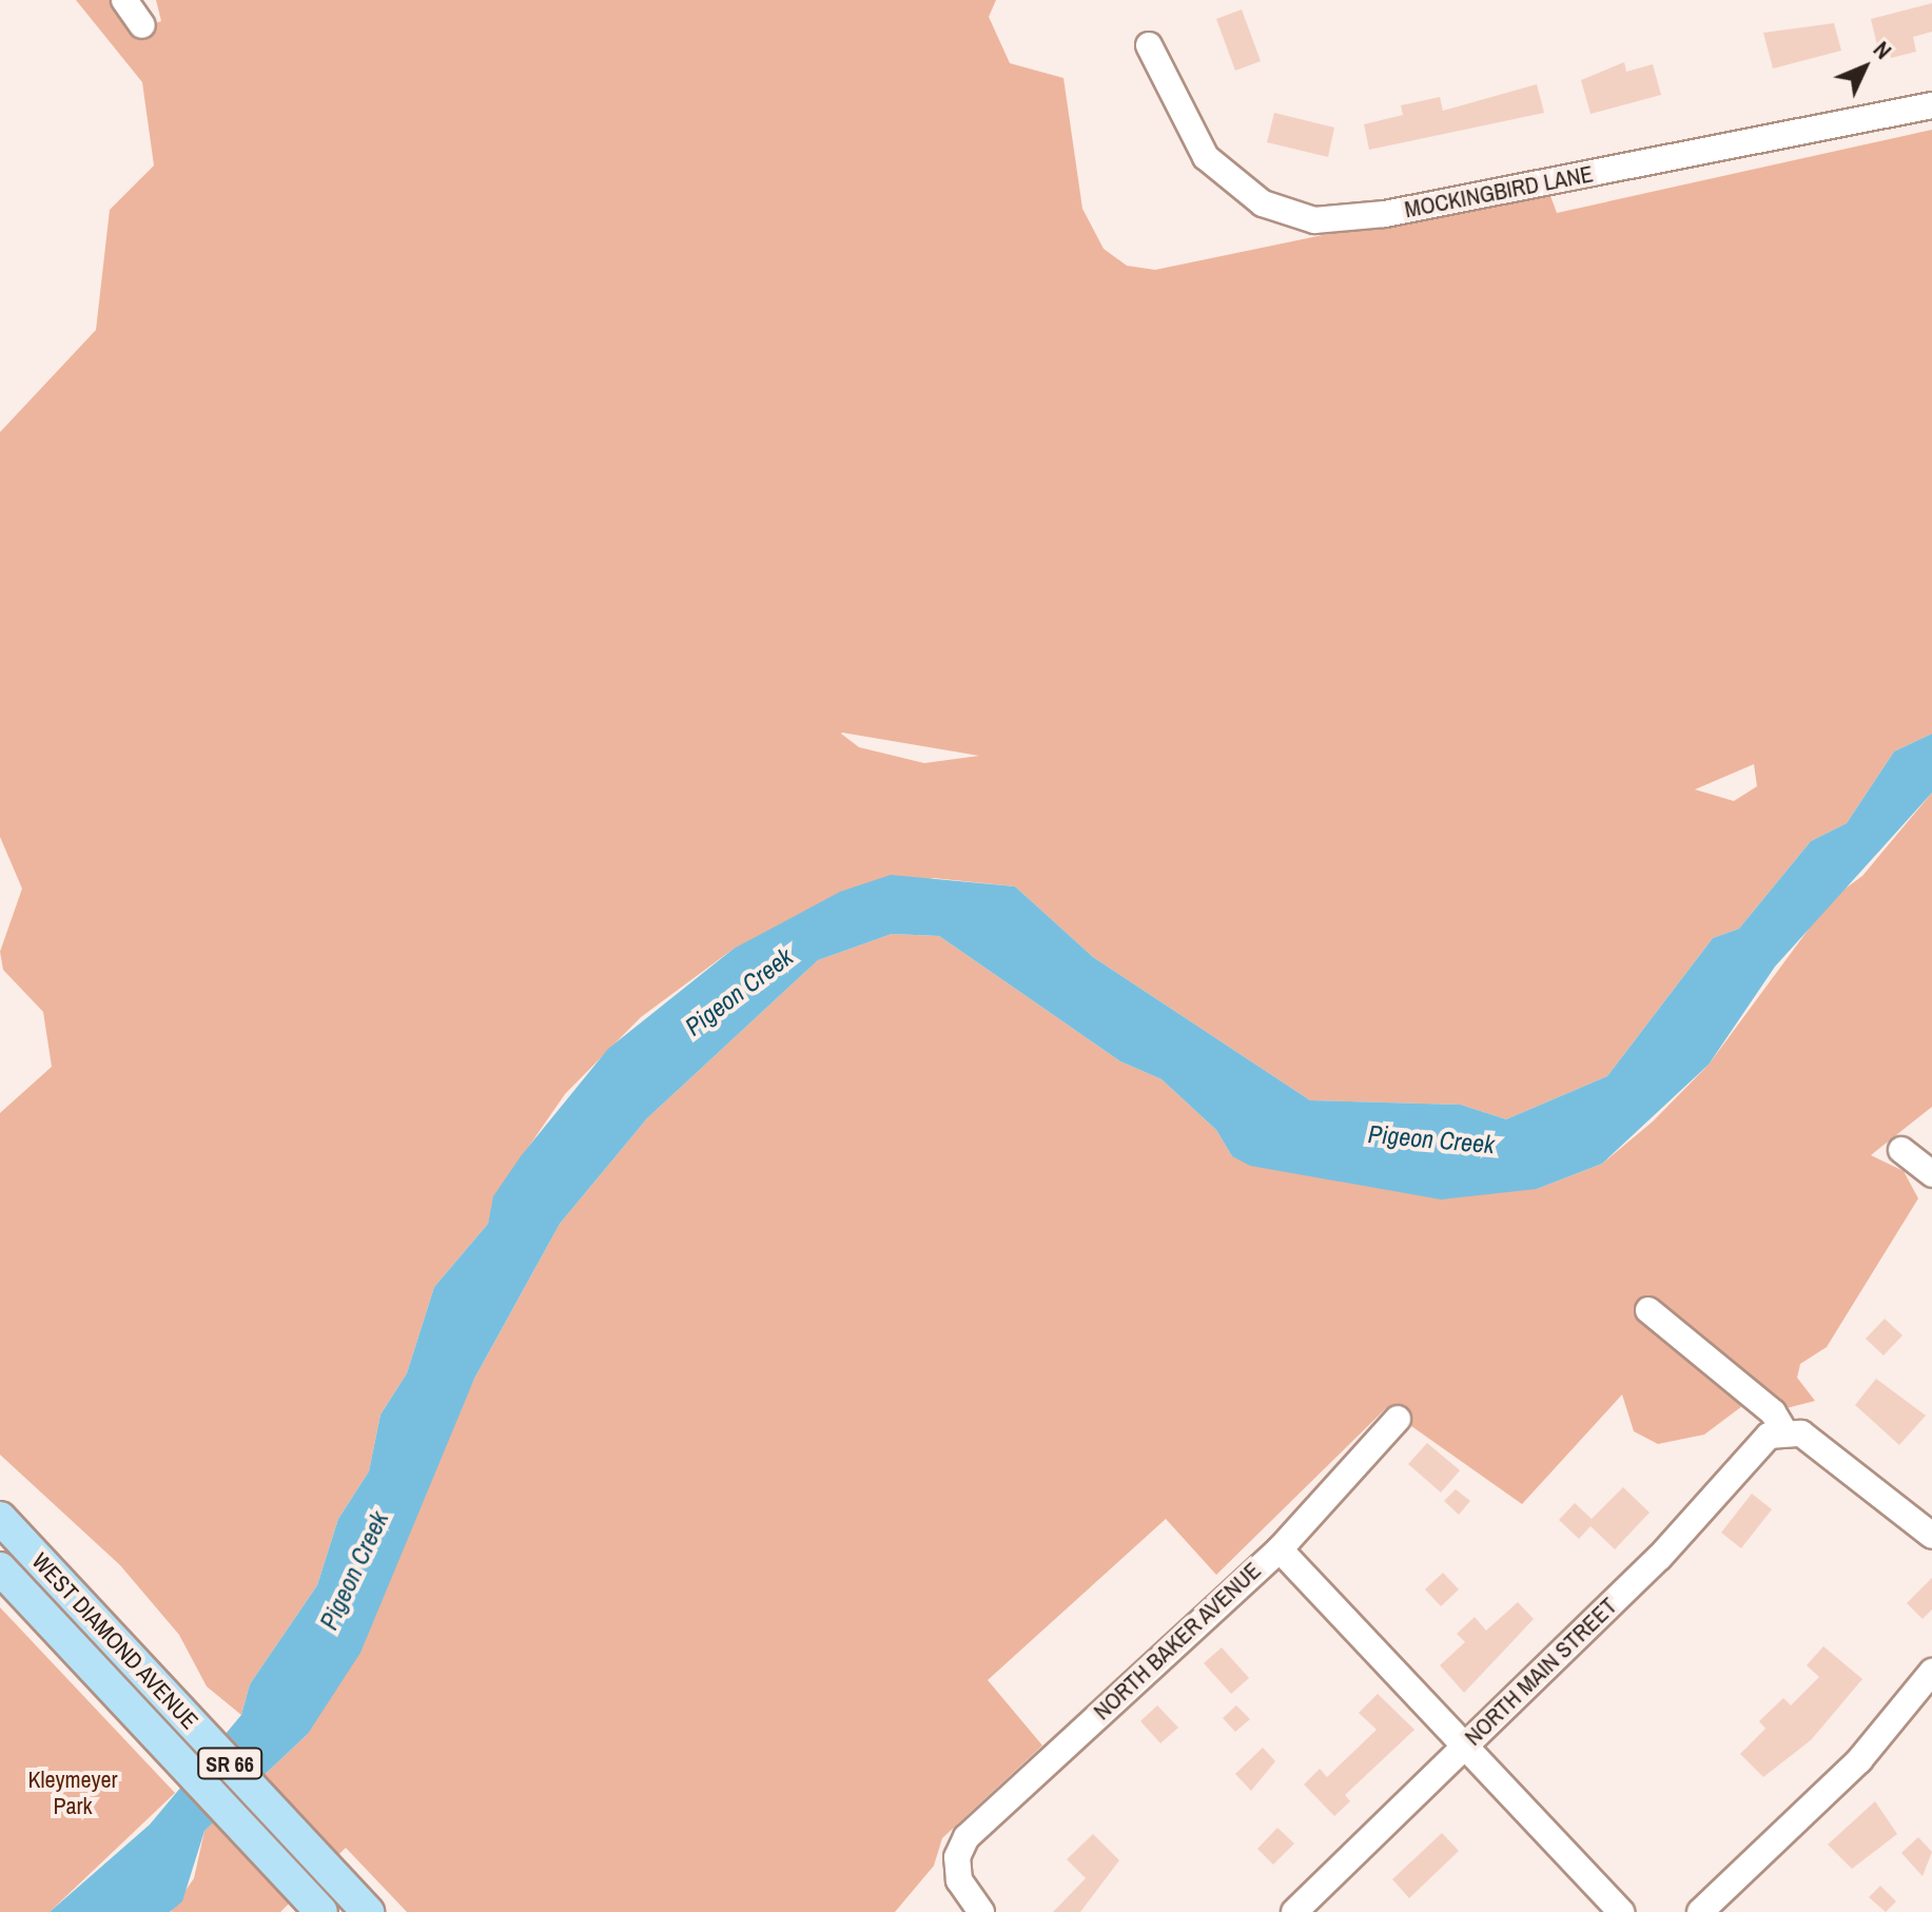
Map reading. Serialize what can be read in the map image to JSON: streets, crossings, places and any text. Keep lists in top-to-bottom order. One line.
{"streets":{"main road":["WEST DIAMOND AVENUE","SR 66"],"street":["MOCKINGBIRD LANE","NORTH BAKER AVENUE","NORTH MAIN STREET"]},"water":["Pigeon Creek"],"parks":["Kleymeyer Park"],"north":"top right"}
